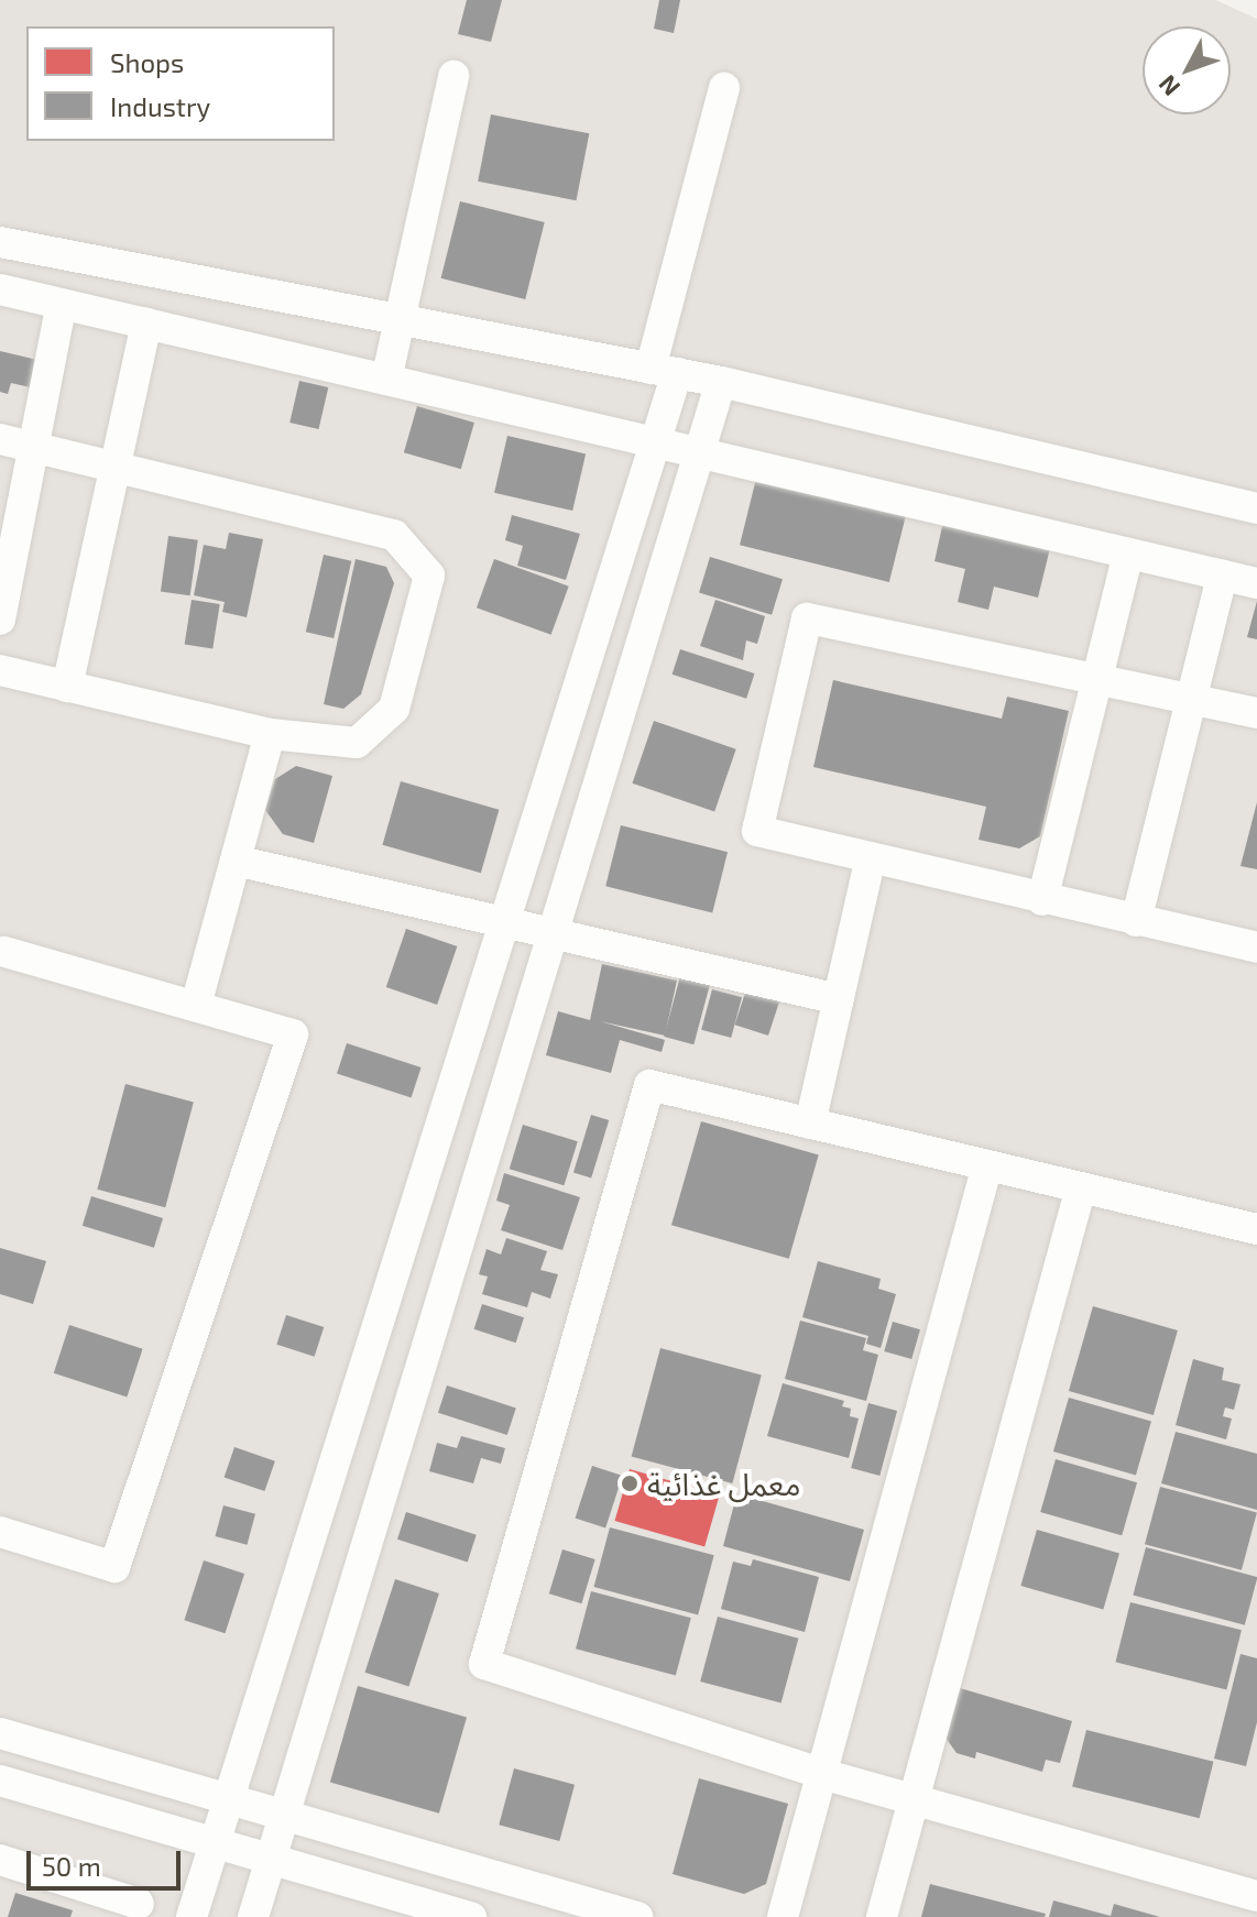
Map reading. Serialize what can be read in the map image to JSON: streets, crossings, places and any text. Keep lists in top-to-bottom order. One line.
{"places":["معمل غذائية"],"legend":["Shops","Industry"],"scale_bar":"50 m","north":"bottom left"}
